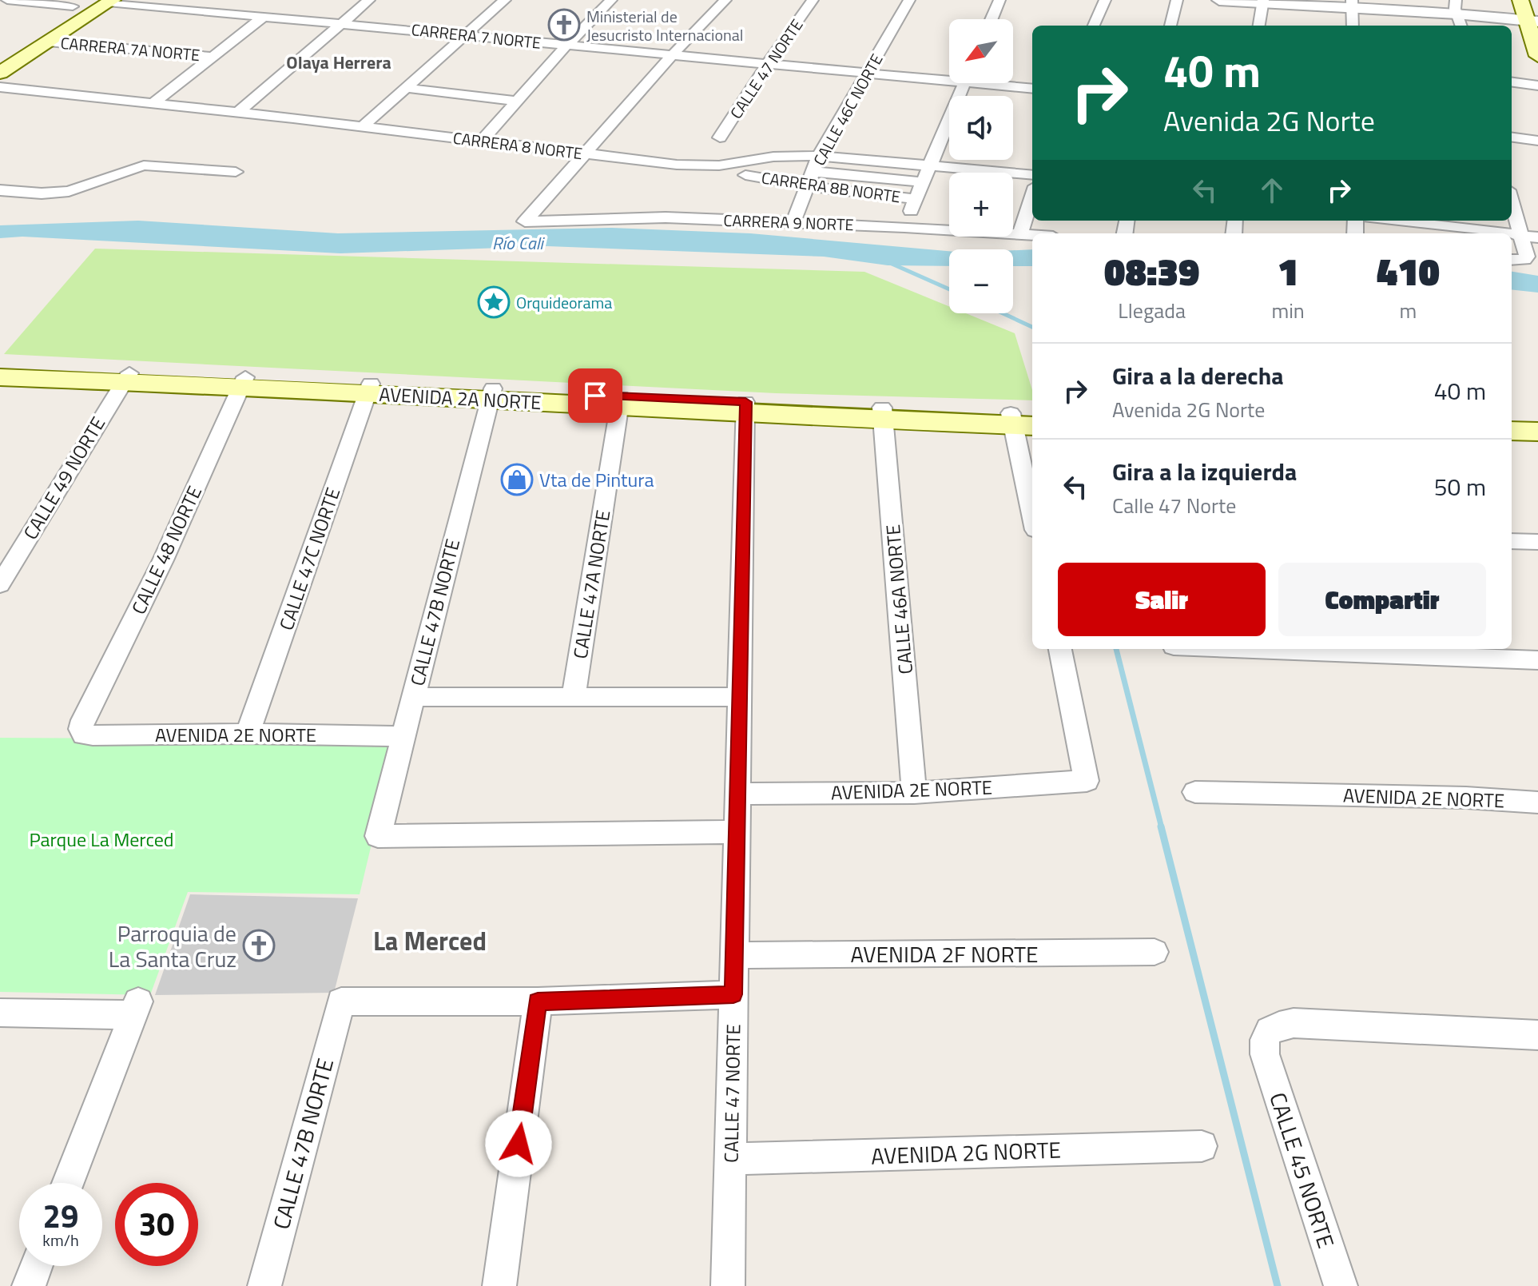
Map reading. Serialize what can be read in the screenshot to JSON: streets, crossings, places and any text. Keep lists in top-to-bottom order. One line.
{"streets":{"main road":["AVENIDA 2A NORTE"],"street":["CARRERA 7 NORTE","CARRERA 7A NORTE","CALLE 47 NORTE","CALLE 46C NORTE","CARRERA 8 NORTE","CARRERA 8B NORTE","CARRERA 9 NORTE","CALLE 49 NORTE","CALLE 48 NORTE","CALLE 47C NORTE","CALLE 47A NORTE","CALLE 46A NORTE","CALLE 47B NORTE","AVENIDA 2E NORTE","AVENIDA 2F NORTE","AVENIDA 2G NORTE","CALLE 45 NORTE"]},"crossings":[["CARRERA 7 NORTE","CALLE 47 NORTE"],["CARRERA 7 NORTE","CALLE 46C NORTE"],["CALLE 47 NORTE","AVENIDA 2A NORTE"],["CALLE 47 NORTE","CALLE 47B NORTE"],["CALLE 47 NORTE","AVENIDA 2E NORTE"],["CALLE 47 NORTE","AVENIDA 2F NORTE"],["CALLE 47 NORTE","AVENIDA 2G NORTE"],["CALLE 46C NORTE","CARRERA 8 NORTE"],["CALLE 46C NORTE","CARRERA 8B NORTE"],["CALLE 46C NORTE","CARRERA 9 NORTE"],["CARRERA 8 NORTE","CARRERA 9 NORTE"],["AVENIDA 2A NORTE","CALLE 49 NORTE"],["AVENIDA 2A NORTE","CALLE 48 NORTE"],["AVENIDA 2A NORTE","CALLE 47C NORTE"],["AVENIDA 2A NORTE","CALLE 47A NORTE"],["AVENIDA 2A NORTE","CALLE 46A NORTE"],["AVENIDA 2A NORTE","CALLE 47B NORTE"],["CALLE 48 NORTE","AVENIDA 2E NORTE"],["CALLE 47C NORTE","AVENIDA 2E NORTE"],["CALLE 46A NORTE","AVENIDA 2E NORTE"],["CALLE 47B NORTE","AVENIDA 2E NORTE"]],"districts":["Olaya Herrera","La Merced"],"water":["Río Cali"],"parks":["Parque La Merced"],"places":{"church":["Ministerial de Jesucristo Internacional","Parroquia de La Santa Cruz"],"place":["Orquideorama"],"shop":["Vta de Pintura"]},"north":"bottom left","page":{"map_buttons":["+","−"],"turn":["40 m","Avenida 2G Norte"],"eta":["08:39","Llegada","1","min","410","m"],"list":[{"name":"Gira a la derecha","note":"Avenida 2G Norte","value":"40 m"},{"name":"Gira a la izquierda","note":"Calle 47 Norte","value":"50 m"}],"buttons":["Salir","Compartir"],"speed":"29 km/h","limit":"30"}}
